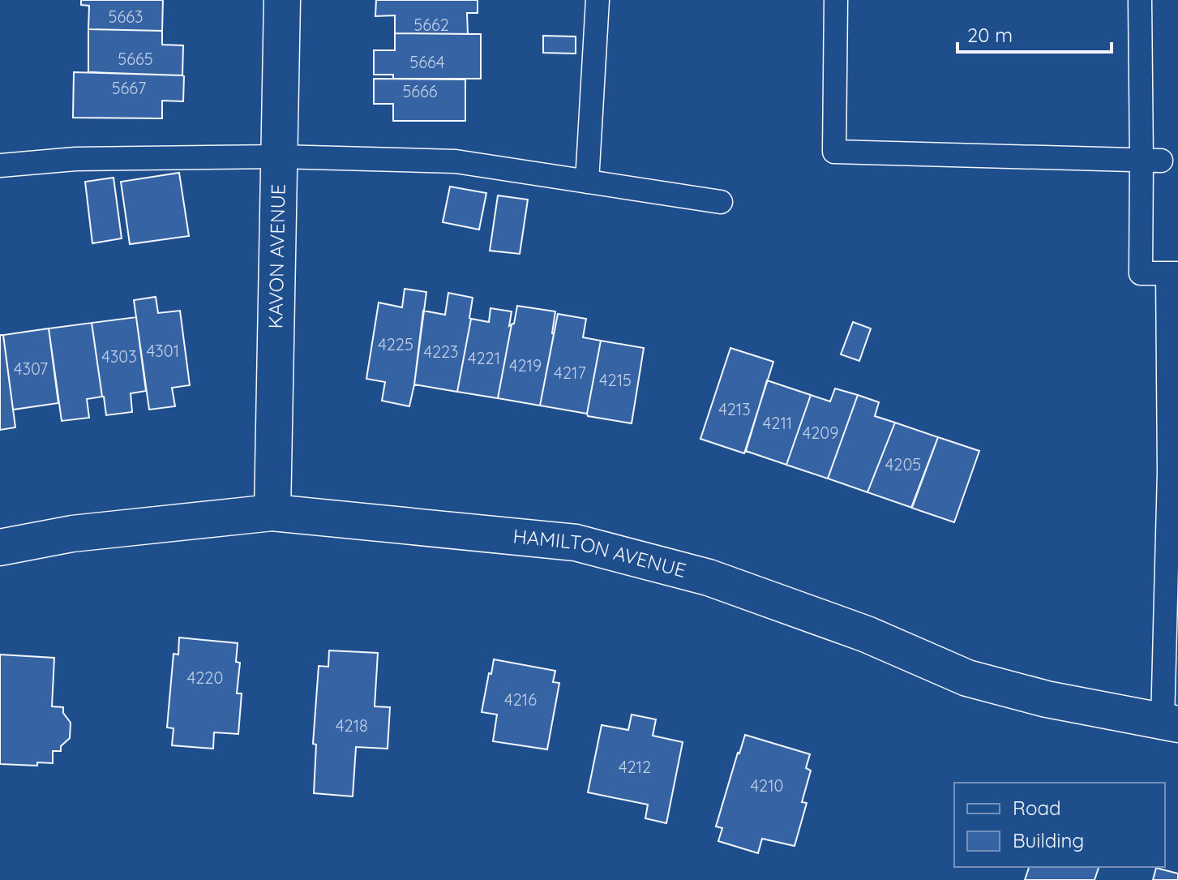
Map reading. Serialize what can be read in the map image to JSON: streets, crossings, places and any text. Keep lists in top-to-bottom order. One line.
{"streets":{"street":["KAVON AVENUE","HAMILTON AVENUE"]},"crossings":[["KAVON AVENUE","HAMILTON AVENUE"]],"house_numbers":["5663","5662","5665","5664","5667","5666","4225","4301","4223","4303","4221","4219","4307","4217","4215","4213","4211","4209","4205","4220","4216","4218","4212","4210"],"legend":["Road","Building"],"scale_bar":"20 m"}
